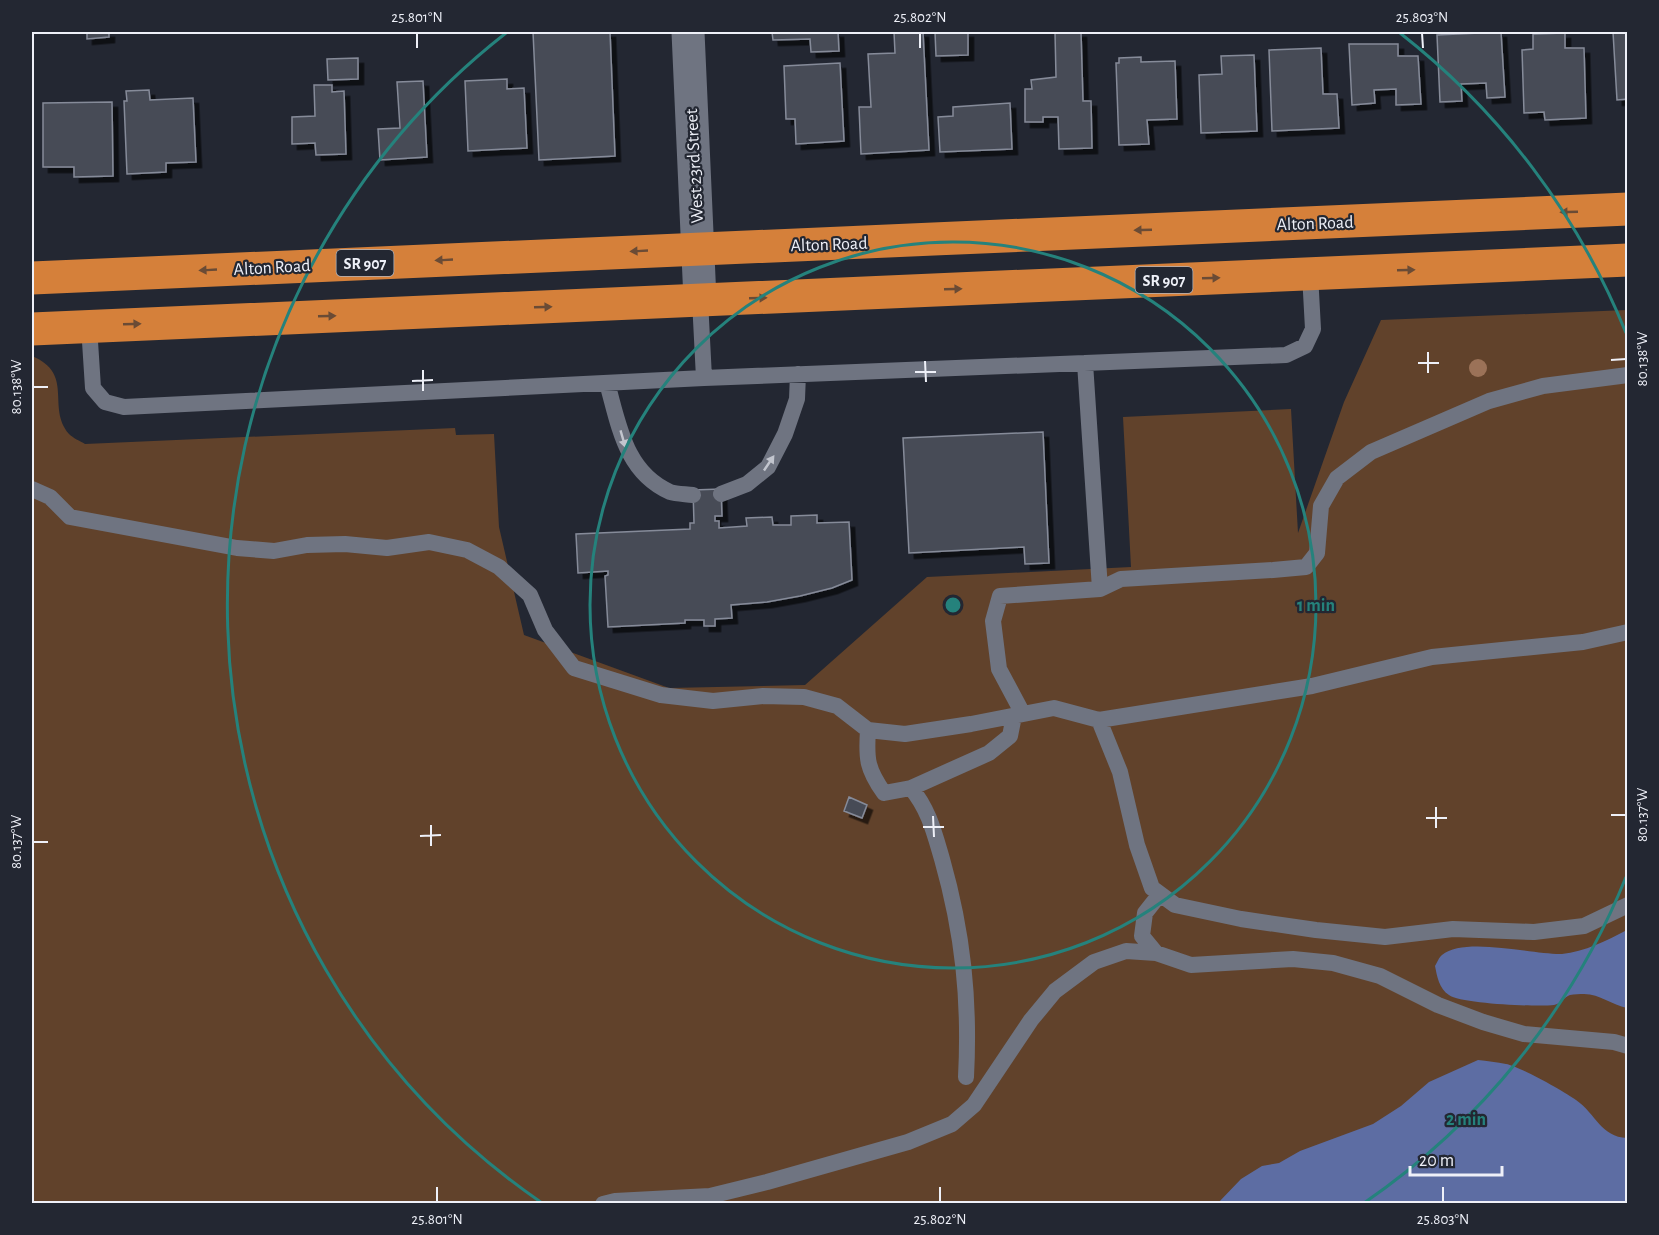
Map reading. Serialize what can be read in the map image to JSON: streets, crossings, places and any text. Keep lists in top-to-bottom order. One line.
{"streets":{"highway":["Alton Road","SR 907"],"street":["West 23rd Street"]},"crossings":[["West 23rd Street","Alton Road"],["West 23rd Street","SR 907"]],"scale_bar":"20 m","coordinates":["25.801°N","25.802°N","25.803°N","80.138°W","80.137°W"],"rings":["1 min","2 min"]}
